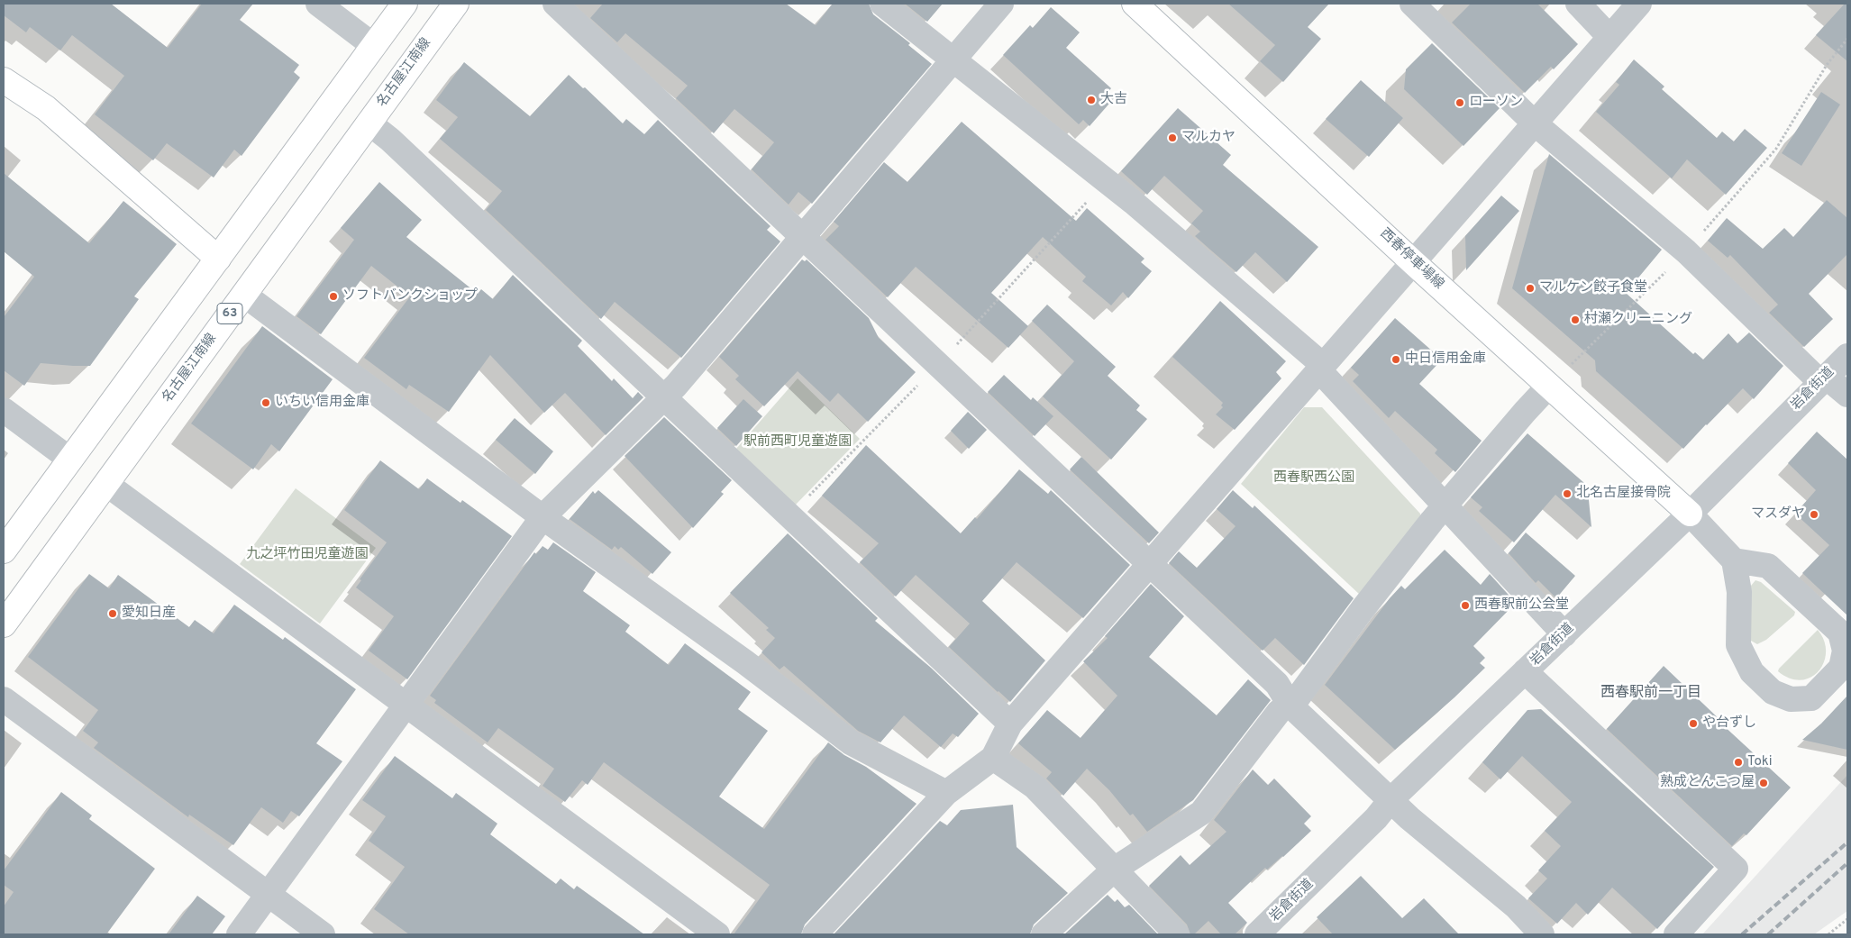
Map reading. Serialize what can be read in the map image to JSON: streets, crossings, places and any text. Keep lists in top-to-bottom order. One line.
{"streets":{"main road":["名古屋江南線","西春停車場線","63"],"street":["岩倉街道"]},"crossings":[["西春停車場線","岩倉街道"]],"districts":["西春駅前一丁目"],"parks":["駅前西町児童遊園","西春駅西公園","九之坪竹田児童遊園"],"places":["大吉","ローソン","マルカヤ","マルケン餃子食堂","ソフトバンクショップ","村瀬クリーニング","中日信用金庫","いちい信用金庫","北名古屋接骨院","マスダヤ","西春駅前公会堂","愛知日産","や台ずし","Toki","熟成とんこつ屋"]}
